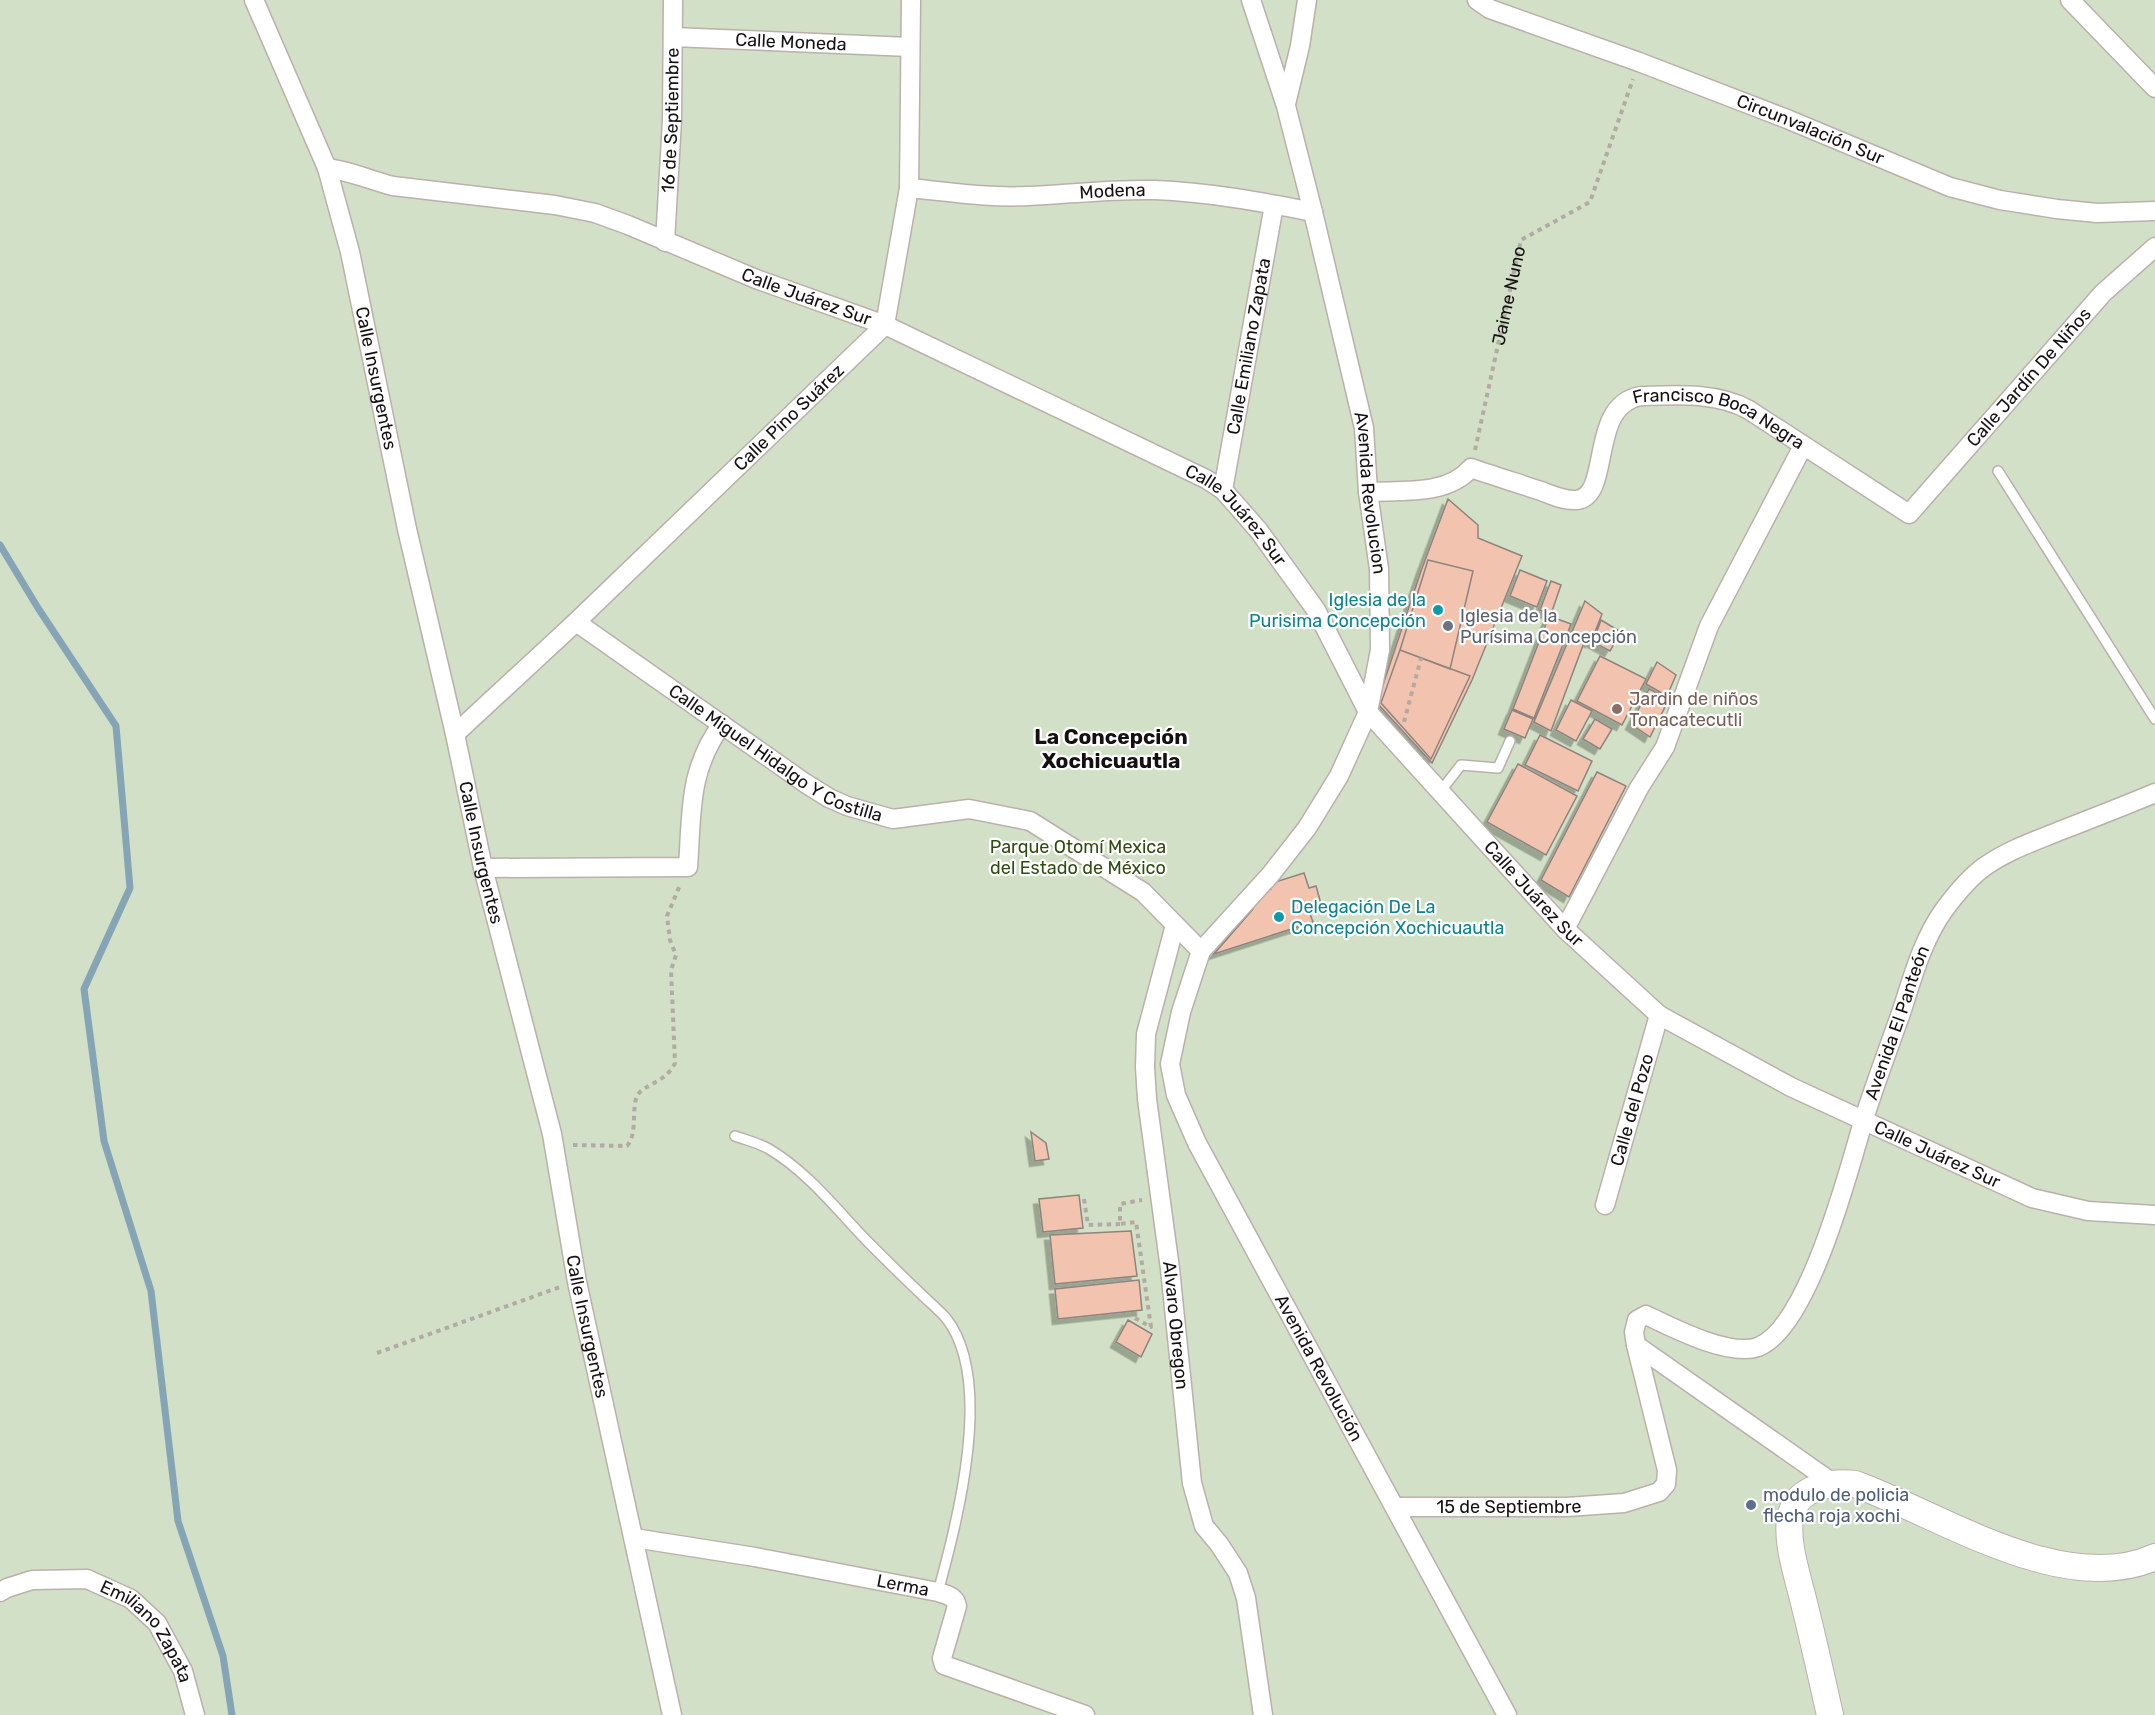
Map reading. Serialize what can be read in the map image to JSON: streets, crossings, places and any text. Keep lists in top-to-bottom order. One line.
{"streets":{"street":["Calle Moneda","16 de Septiembre","Circunvalación Sur","Modena","Calle Juárez Sur","Calle Emiliano Zapata","Calle Insurgentes","Calle Jardín De Niños","Calle Pino Suárez","Francisco Boca Negra","Avenida Revolucion","Calle Miguel Hidalgo Y Costilla","Avenida El Panteón","Calle del Pozo","Alvaro Obregon","Avenida Revolución","15 de Septiembre","Lerma","Emiliano Zapata"],"path":["Jaime Nuno"]},"crossings":[["Calle Moneda","16 de Septiembre"],["16 de Septiembre","Calle Juárez Sur"],["Circunvalación Sur","Jaime Nuno"],["Modena","Calle Emiliano Zapata"],["Modena","Avenida Revolucion"],["Calle Juárez Sur","Calle Emiliano Zapata"],["Calle Juárez Sur","Calle Insurgentes"],["Calle Juárez Sur","Calle Pino Suárez"],["Calle Juárez Sur","Avenida Revolucion"],["Calle Juárez Sur","Avenida El Panteón"],["Calle Juárez Sur","Calle del Pozo"],["Jaime Nuno","Francisco Boca Negra"],["Calle Insurgentes","Calle Pino Suárez"],["Calle Insurgentes","Lerma"],["Calle Jardín De Niños","Francisco Boca Negra"],["Calle Pino Suárez","Calle Miguel Hidalgo Y Costilla"],["Avenida Revolucion","Calle Miguel Hidalgo Y Costilla"],["Avenida Revolucion","Avenida Revolución"],["Calle Miguel Hidalgo Y Costilla","Alvaro Obregon"],["Avenida El Panteón","15 de Septiembre"],["Avenida Revolución","15 de Septiembre"]],"districts":["La Concepción Xochicuautla"],"parks":["Parque Otomí Mexica del Estado de México"],"places":["Iglesia de la Purisima Concepción","Iglesia de la Purísima Concepción","Jardin de niños Tonacatecutli","Delegación De La Concepción Xochicuautla","modulo de policia flecha roja xochi"]}
